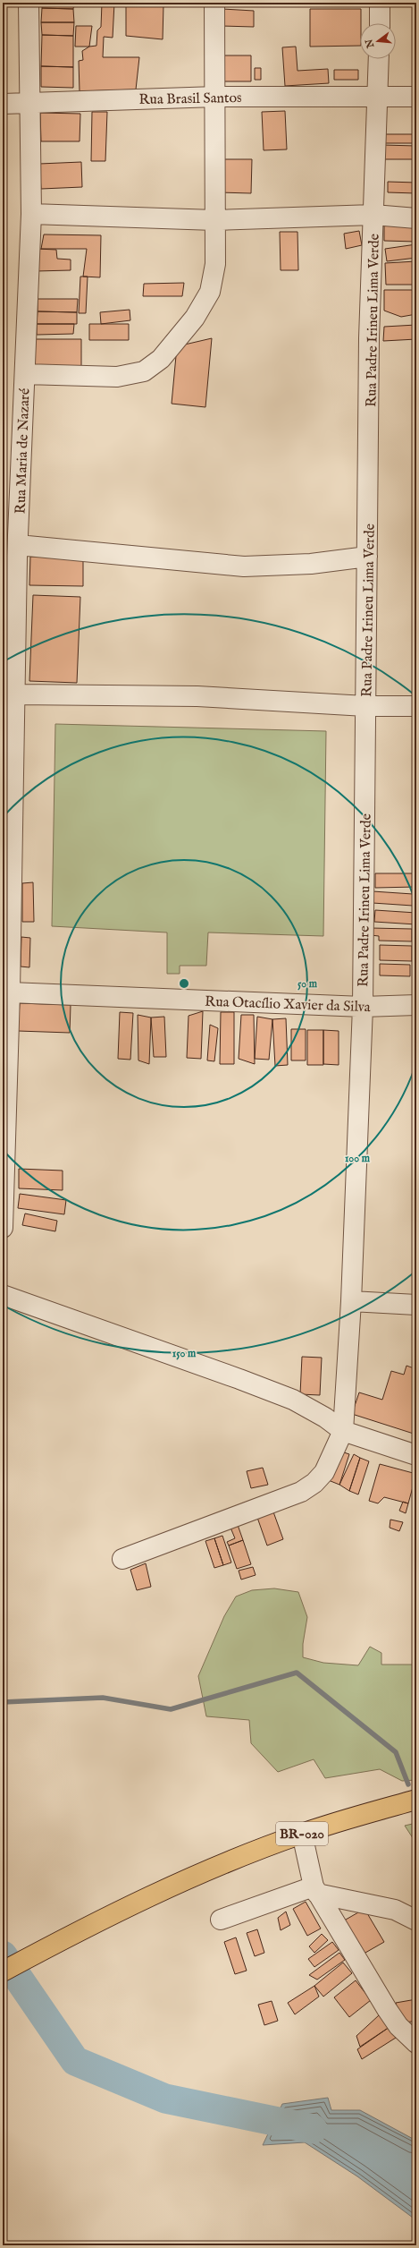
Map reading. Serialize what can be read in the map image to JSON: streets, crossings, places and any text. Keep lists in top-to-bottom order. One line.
{"streets":{"highway":["BR-020"],"street":["Rua Brasil Santos","Rua Padre Irineu Lima Verde","Rua Maria de Nazaré","Rua Otacílio Xavier da Silva"]},"crossings":[["Rua Brasil Santos","Rua Padre Irineu Lima Verde"],["Rua Brasil Santos","Rua Maria de Nazaré"],["Rua Padre Irineu Lima Verde","Rua Otacílio Xavier da Silva"],["Rua Maria de Nazaré","Rua Otacílio Xavier da Silva"]],"north":"left","rings":["50 m","100 m","150 m"]}
